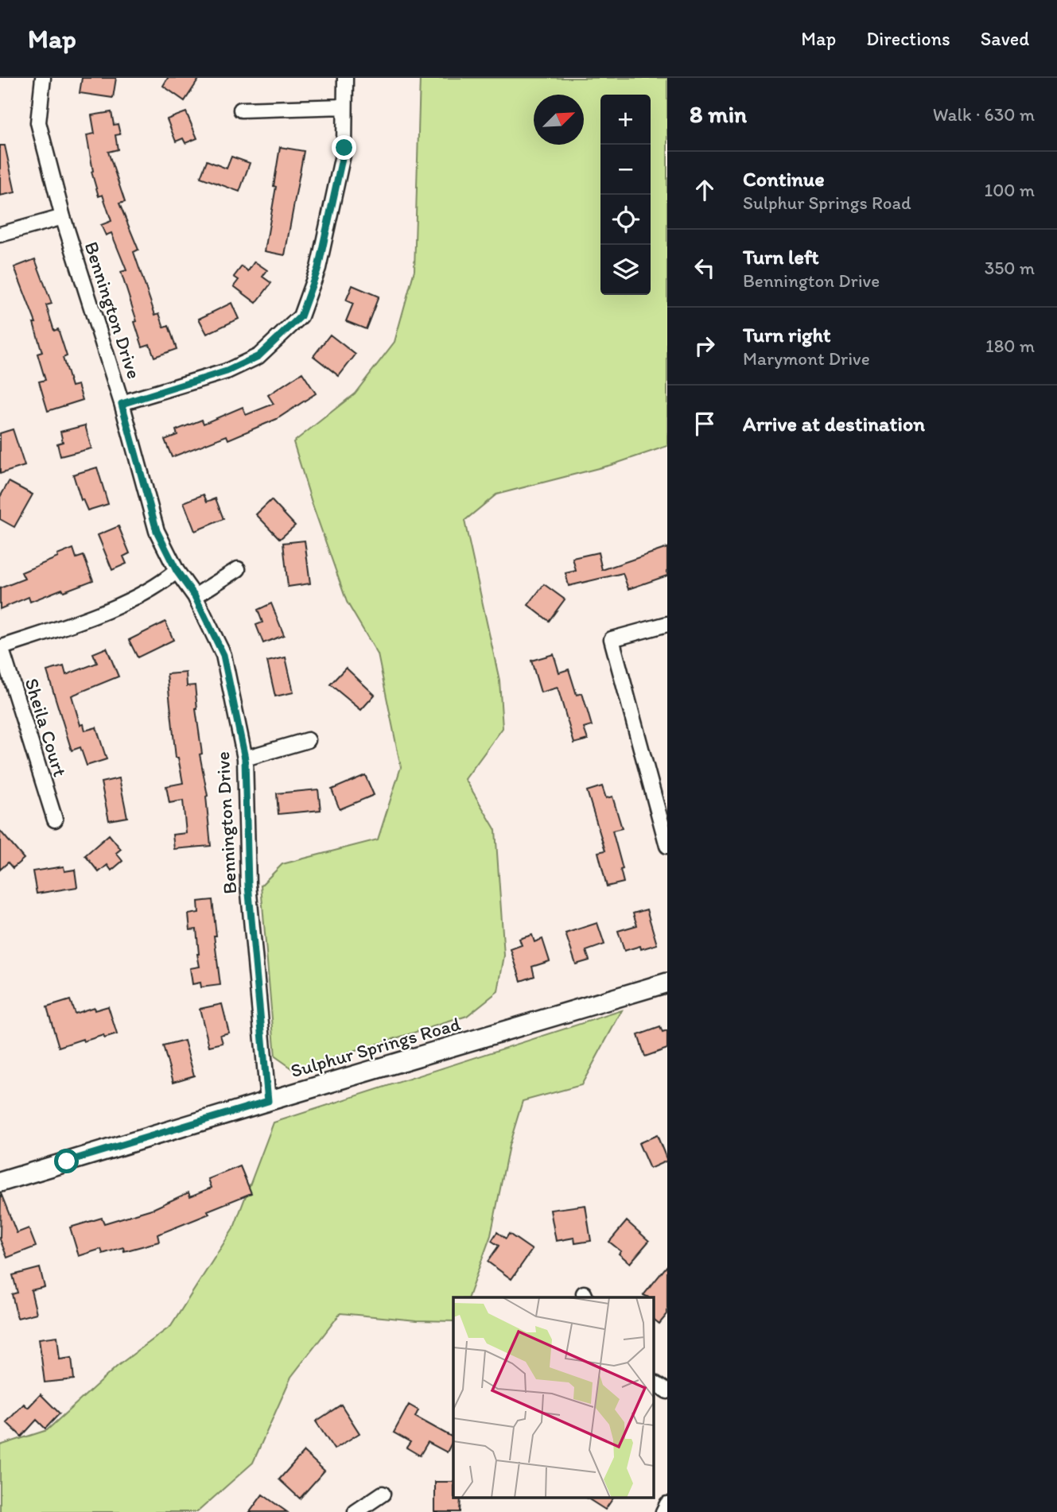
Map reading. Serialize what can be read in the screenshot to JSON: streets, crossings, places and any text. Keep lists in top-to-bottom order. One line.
{"streets":{"street":["Bennington Drive","Sheila Court","Sulphur Springs Road"]},"crossings":[["Bennington Drive","Sulphur Springs Road"]],"north":"top right","page":{"header":"Map","nav":["Map","Directions","Saved"],"heading":["8 min","Walk · 630 m"],"map_buttons":["+","−"],"list":[["Continue","Sulphur Springs Road","100 m"],["Turn left","Bennington Drive","350 m"],["Turn right","Marymont Drive","180 m"],"Arrive at destination"]}}
